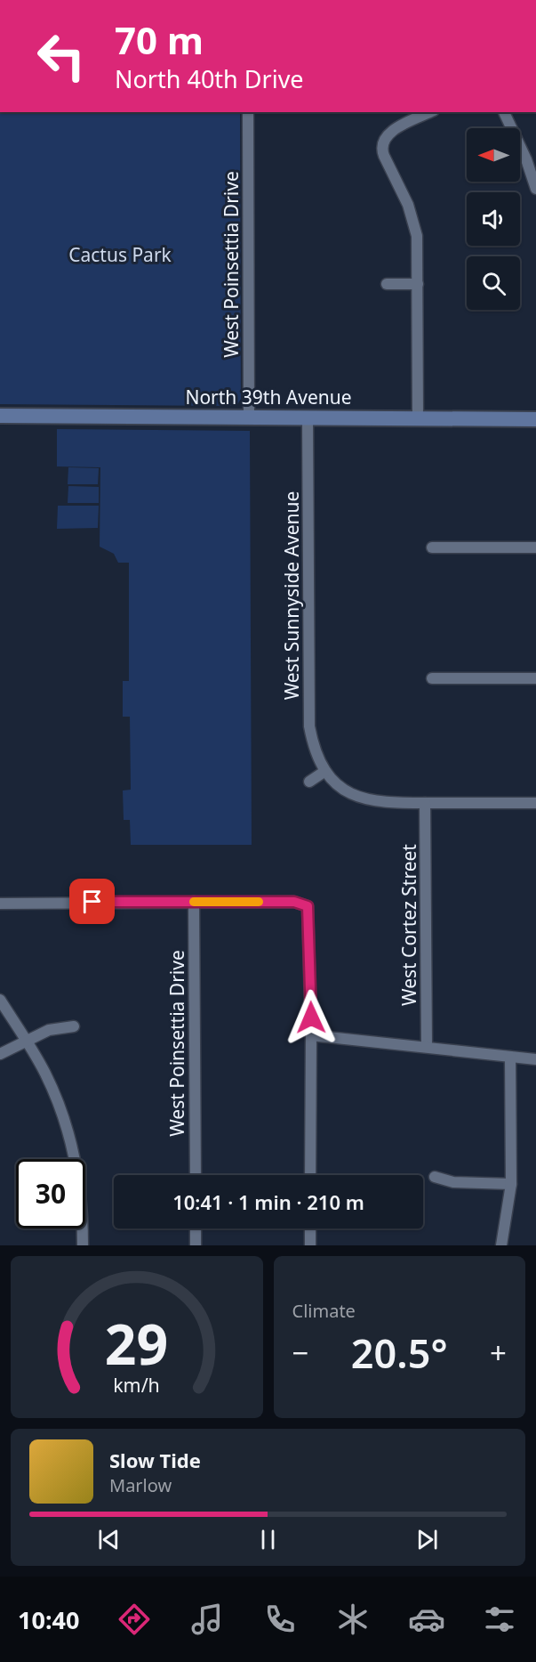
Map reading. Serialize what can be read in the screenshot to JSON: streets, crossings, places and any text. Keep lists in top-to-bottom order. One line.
{"streets":{"street":["West Poinsettia Drive","North 39th Avenue","West Sunnyside Avenue","West Cortez Street"]},"crossings":[["West Poinsettia Drive","North 39th Avenue"],["North 39th Avenue","West Sunnyside Avenue"]],"parks":["Cactus Park"],"north":"left","page":{"turn":["70 m","North 40th Drive"],"limit":"30","trip":"10:41 · 1 min · 210 m","tile":"Climate","heat":["−","20.5°","+"],"song":["Slow Tide","Marlow"],"tabs":"10:40","gauge":["29","km/h"]}}
